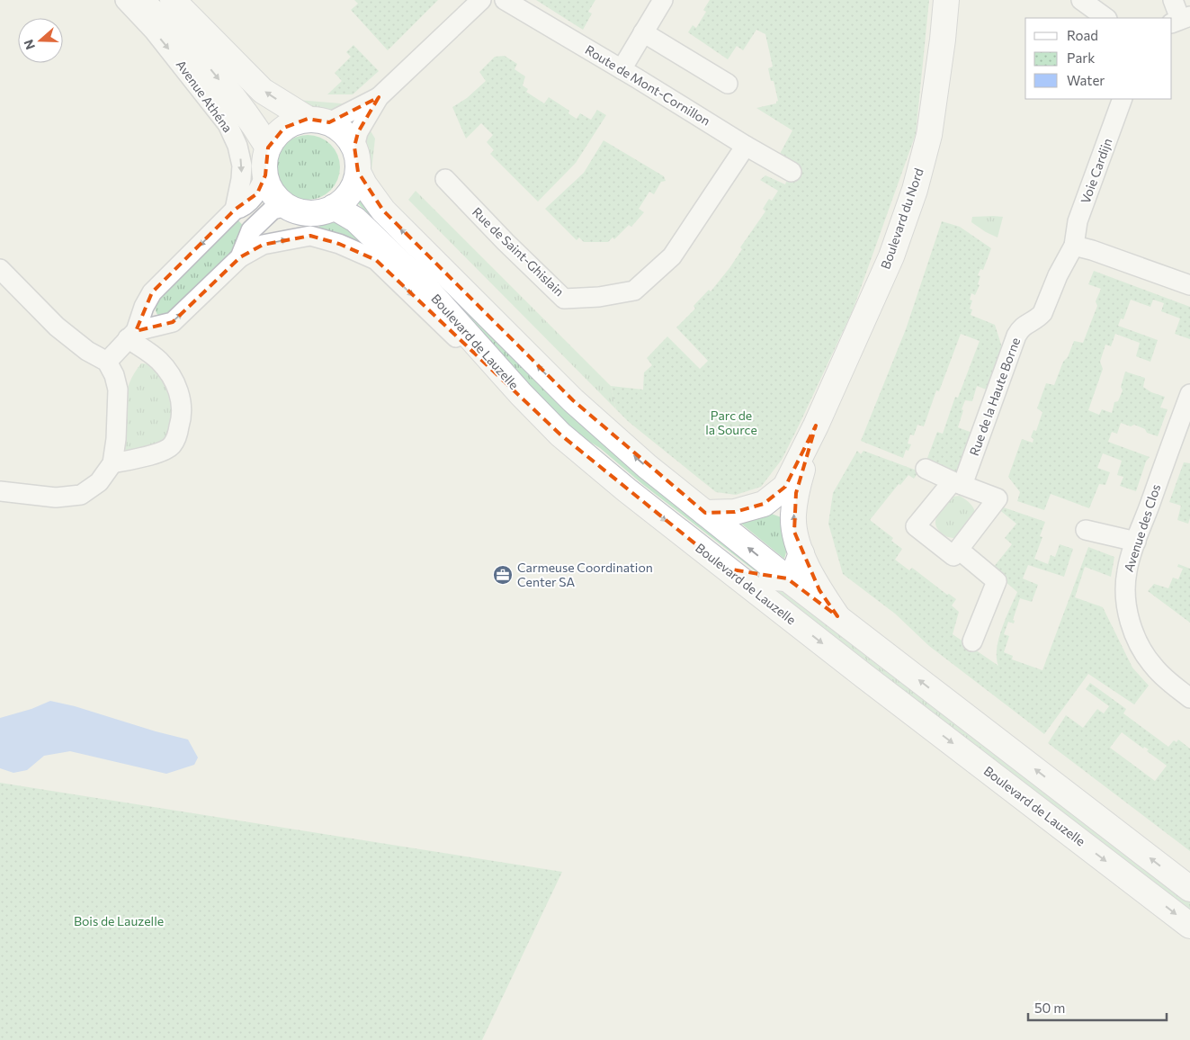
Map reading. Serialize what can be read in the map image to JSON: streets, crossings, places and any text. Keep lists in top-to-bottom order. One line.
{"streets":{"main road":["Boulevard du Nord","Boulevard de Lauzelle"],"street":["Route de Mont-Cornillon","Avenue Athéna","Voie Cardijn","Rue de Saint-Ghislain","Rue de la Haute Borne","Avenue des Clos"]},"crossings":[["Route de Mont-Cornillon","Rue de Saint-Ghislain"],["Voie Cardijn","Rue de la Haute Borne"],["Boulevard du Nord","Boulevard de Lauzelle"]],"one_way":["Avenue Athéna"],"parks":["Parc de la Source","Bois de Lauzelle"],"places":{"office":["Carmeuse Coordination Center SA"]},"legend":["Road","Park","Water"],"scale_bar":"50 m","north":"left"}
